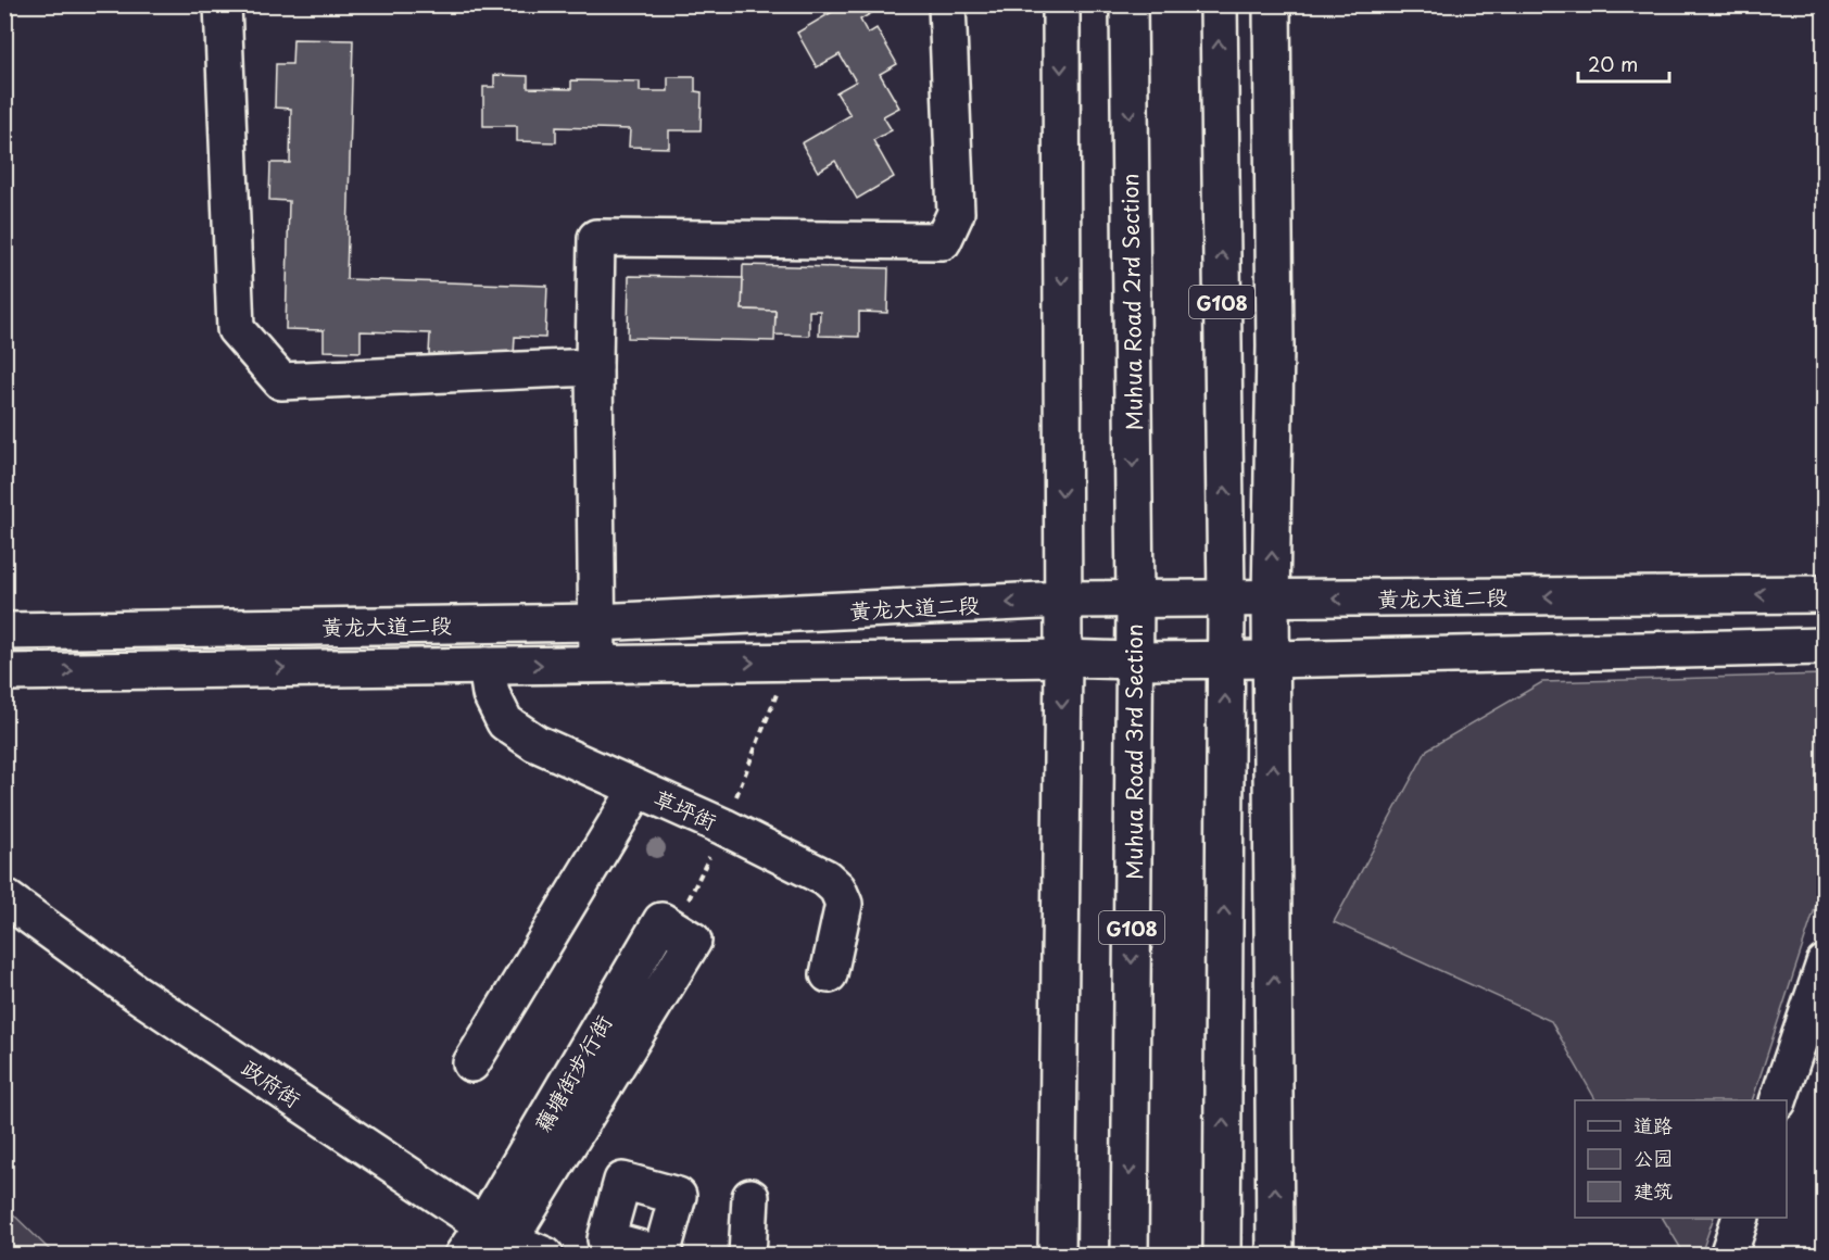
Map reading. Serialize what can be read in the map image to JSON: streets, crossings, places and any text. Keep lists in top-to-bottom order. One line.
{"streets":{"main road":["Muhua Road 2rd Section","G108","黄龙大道二段","Muhua Road 3rd Section","草坪街","藕塘街步行街","政府街"]},"crossings":[["Muhua Road 2rd Section","黄龙大道二段"],["Muhua Road 2rd Section","Muhua Road 3rd Section"],["G108","黄龙大道二段"],["黄龙大道二段","Muhua Road 3rd Section"],["黄龙大道二段","草坪街"],["藕塘街步行街","政府街"]],"legend":["道路","公园","建筑"],"scale_bar":"20 m"}
